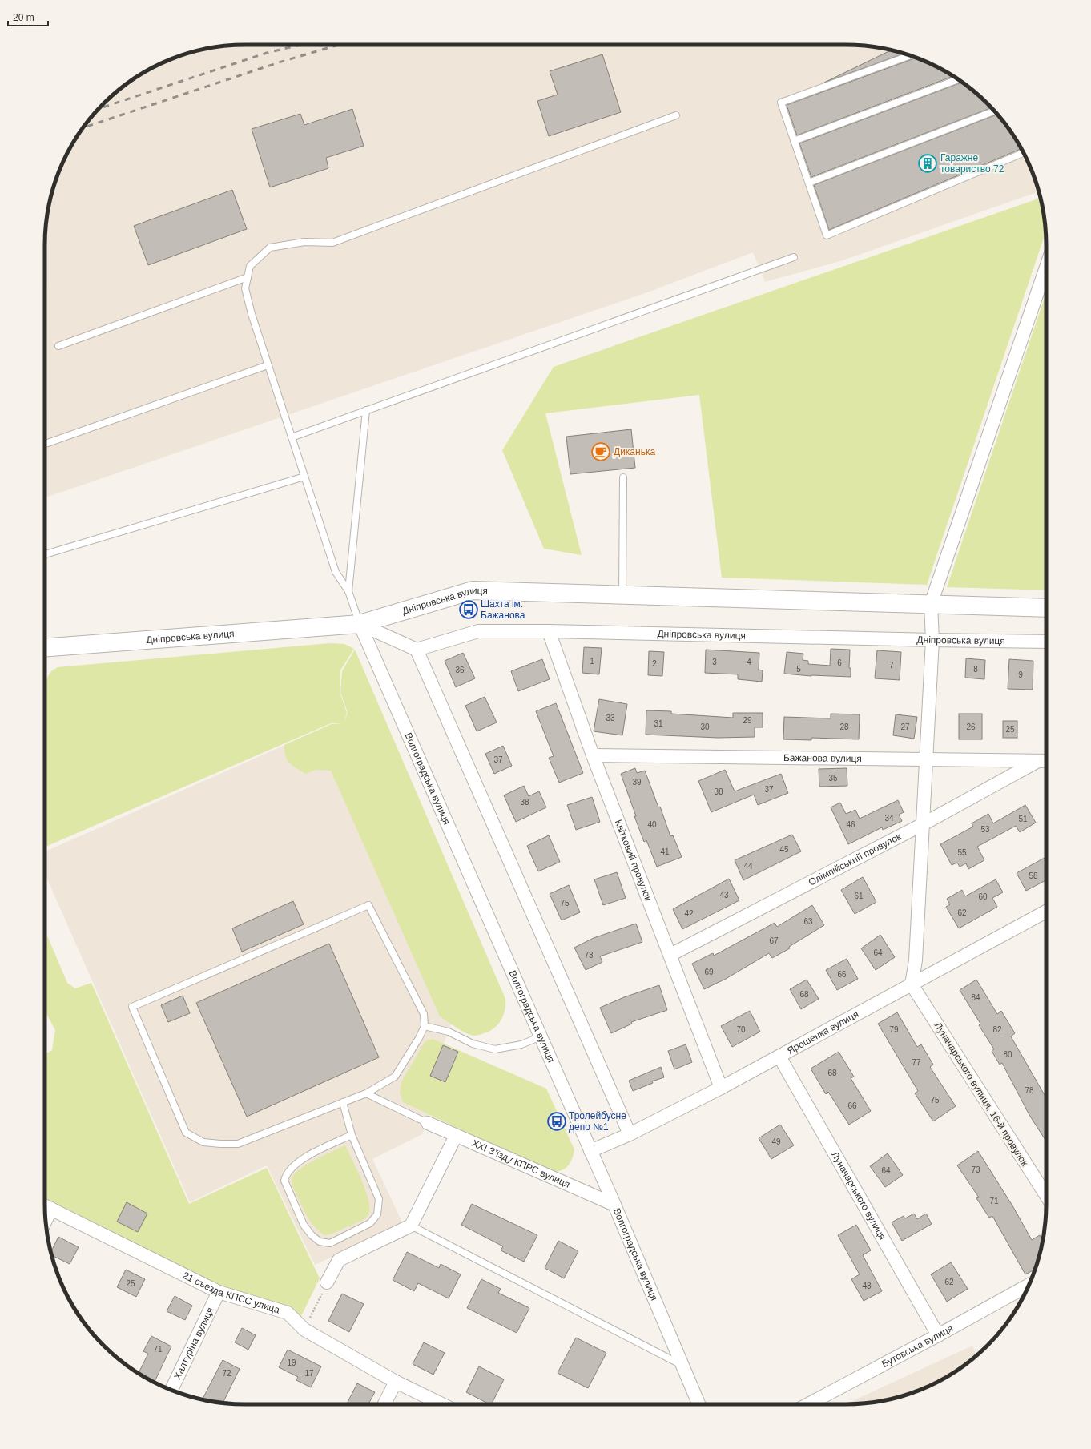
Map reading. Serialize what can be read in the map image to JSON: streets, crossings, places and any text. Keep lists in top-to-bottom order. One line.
{"streets":{"street":["Дніпровська вулиця","Бажанова вулиця","Волгоградська вулиця","Олімпійський провулок","Квітковий провулок","Ярошенка вулиця","Луначарського вулиця, 16-й провулок","XXI З’їзду КПРС вулиця","Луначарського вулиця","21 съезда КПСС улица","Халтуріна вулиця","Бутовська вулиця"]},"crossings":[["Дніпровська вулиця","Волгоградська вулиця"],["Дніпровська вулиця","Квітковий провулок"],["Бажанова вулиця","Олімпійський провулок"],["Бажанова вулиця","Квітковий провулок"],["Волгоградська вулиця","Ярошенка вулиця"],["Волгоградська вулиця","XXI З’їзду КПРС вулиця"],["Олімпійський провулок","Квітковий провулок"],["Квітковий провулок","Ярошенка вулиця"],["Ярошенка вулиця","Луначарського вулиця, 16-й провулок"],["Ярошенка вулиця","Луначарського вулиця"],["Луначарського вулиця","Бутовська вулиця"],["21 съезда КПСС улица","Халтуріна вулиця"]],"places":{"building":["Гаражне товариство 72"],"cafe":["Диканька"],"bus stop":["Шахта ім. Бажанова","Тролейбусне депо №1"]},"house_numbers":["1","3","4","6","2","7","5","8","36","9","33","29","31","30","28","27","26","25","37","35","39","37","38","38","34","51","40","46","53","45","41","55","44","58","43","61","60","75","62","42","63","67","64","73","69","66","68","84","70","79","82","80","77","68","78","75","66","49","73","64","71","62","25","43","71","19","72","17"],"scale_bar":"20 m"}
